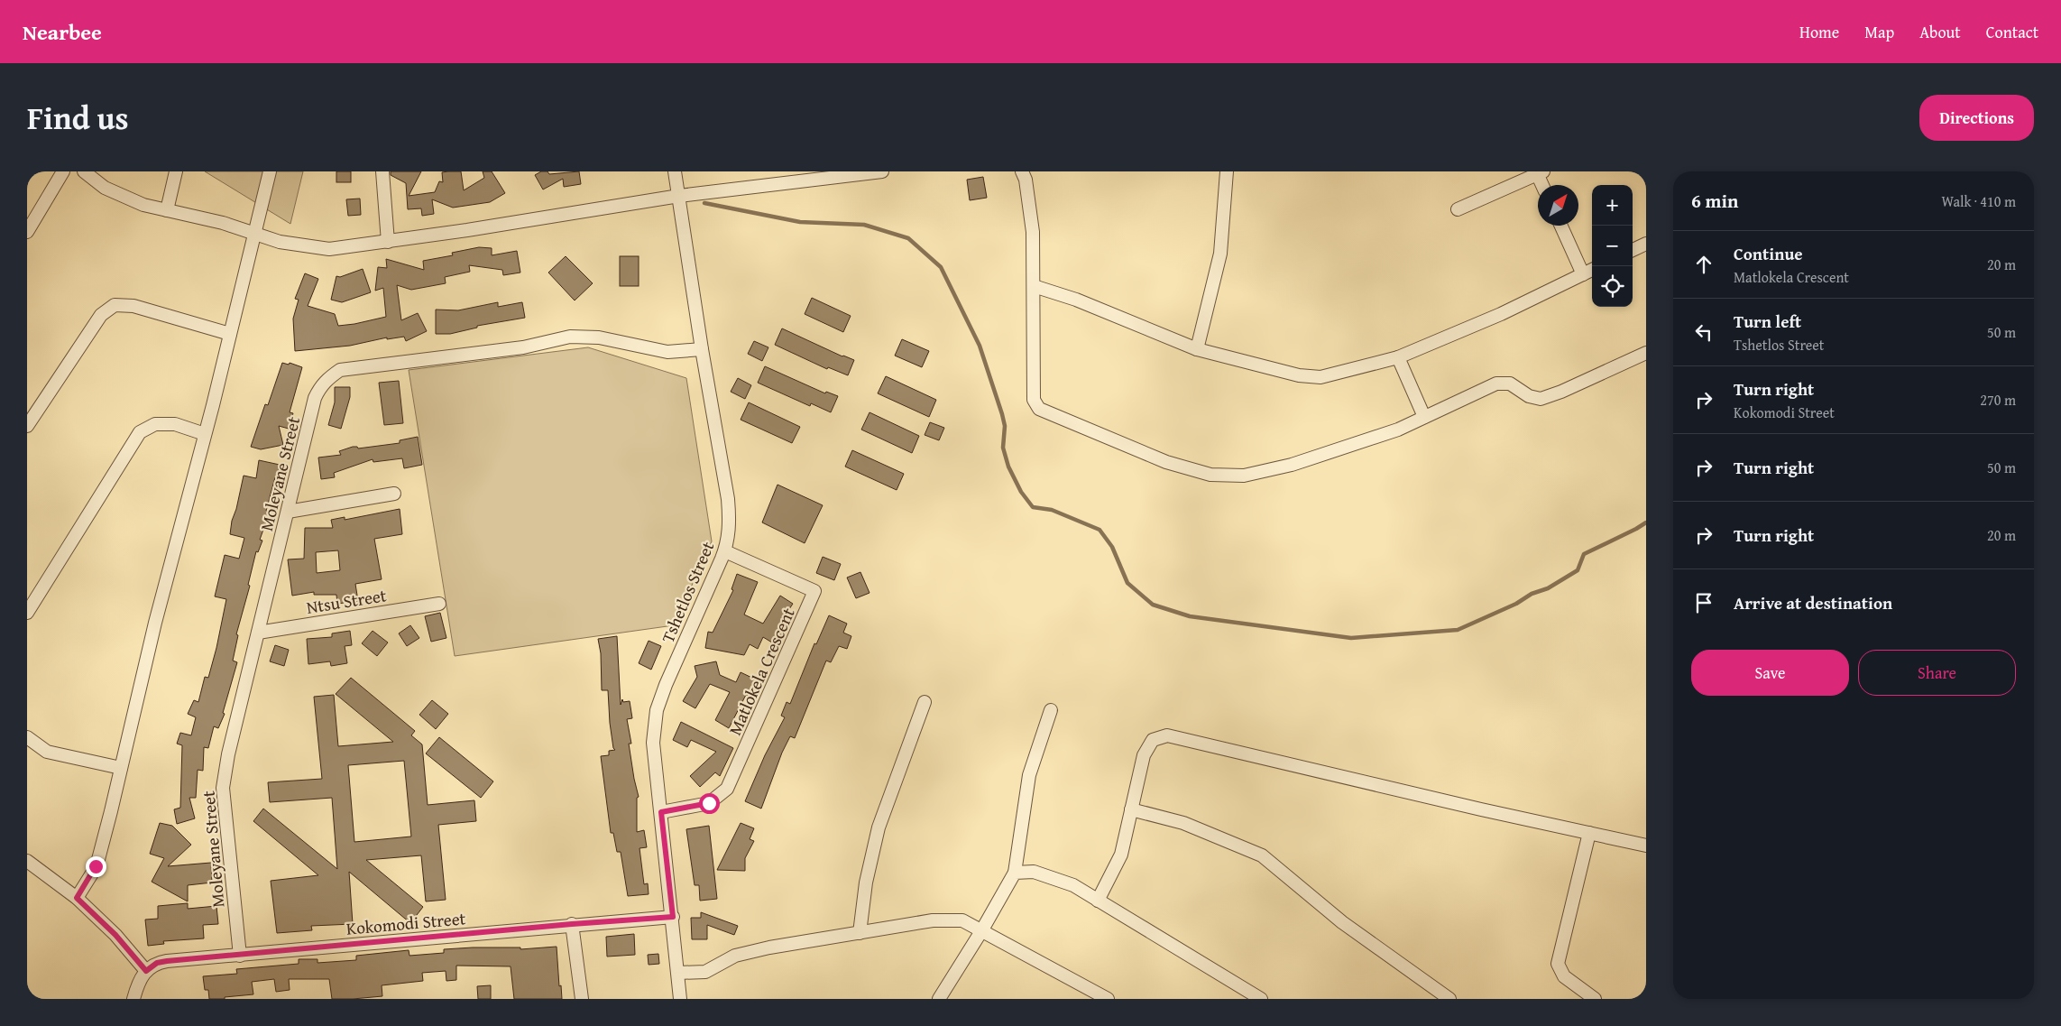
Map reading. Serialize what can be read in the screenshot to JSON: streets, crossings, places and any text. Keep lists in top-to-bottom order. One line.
{"streets":{"street":["Moleyane Street","Tshetlos Street","Ntsu Street","Matlokela Crescent","Kokomodi Street"]},"crossings":[["Moleyane Street","Tshetlos Street"],["Moleyane Street","Ntsu Street"],["Moleyane Street","Kokomodi Street"],["Tshetlos Street","Matlokela Crescent"],["Tshetlos Street","Kokomodi Street"]],"north":"top right","page":{"header":"Nearbee","nav":["Home","Map","About","Contact"],"title":"Find us","buttons":["Directions",["Save","Share"]],"heading":["6 min","Walk · 410 m"],"map_buttons":["+","−"],"list":[["Continue","Matlokela Crescent","20 m"],["Turn left","Tshetlos Street","50 m"],["Turn right","Kokomodi Street","270 m"],["Turn right","50 m"],["Turn right","20 m"],"Arrive at destination"]}}
